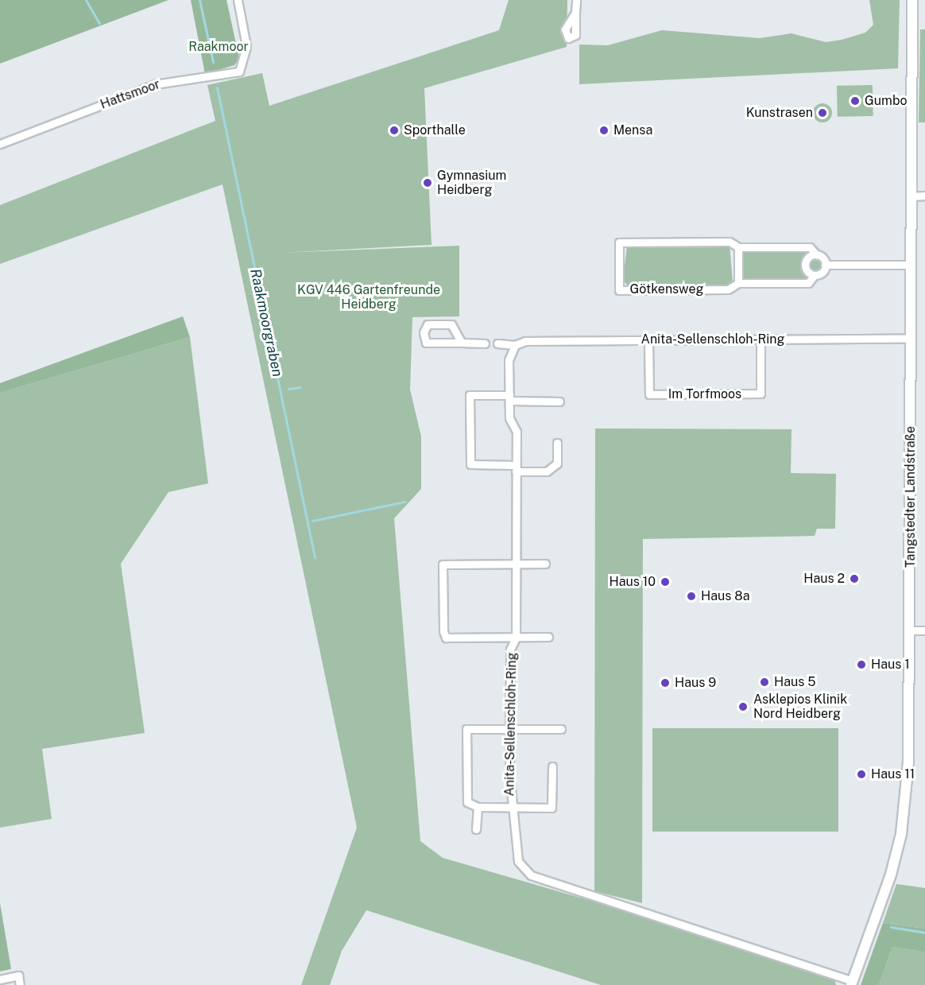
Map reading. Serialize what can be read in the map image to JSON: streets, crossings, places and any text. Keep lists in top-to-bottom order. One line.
{"streets":{"street":["Hattsmoor","Götkensweg","Anita-Sellenschloh-Ring","Im Torfmoos","Tangstedter Landstraße"]},"crossings":[["Anita-Sellenschloh-Ring","Im Torfmoos"],["Anita-Sellenschloh-Ring","Tangstedter Landstraße"]],"water":["Raakmoorgraben"],"parks":["Raakmoor","KGV 446 Gartenfreunde Heidberg"],"places":["Gumbo","Kunstrasen","Sporthalle","Mensa","Gymnasium Heidberg","Haus 2","Haus 10","Haus 8a","Haus 1","Haus 5","Haus 9","Asklepios Klinik Nord Heidberg","Haus 11"]}
